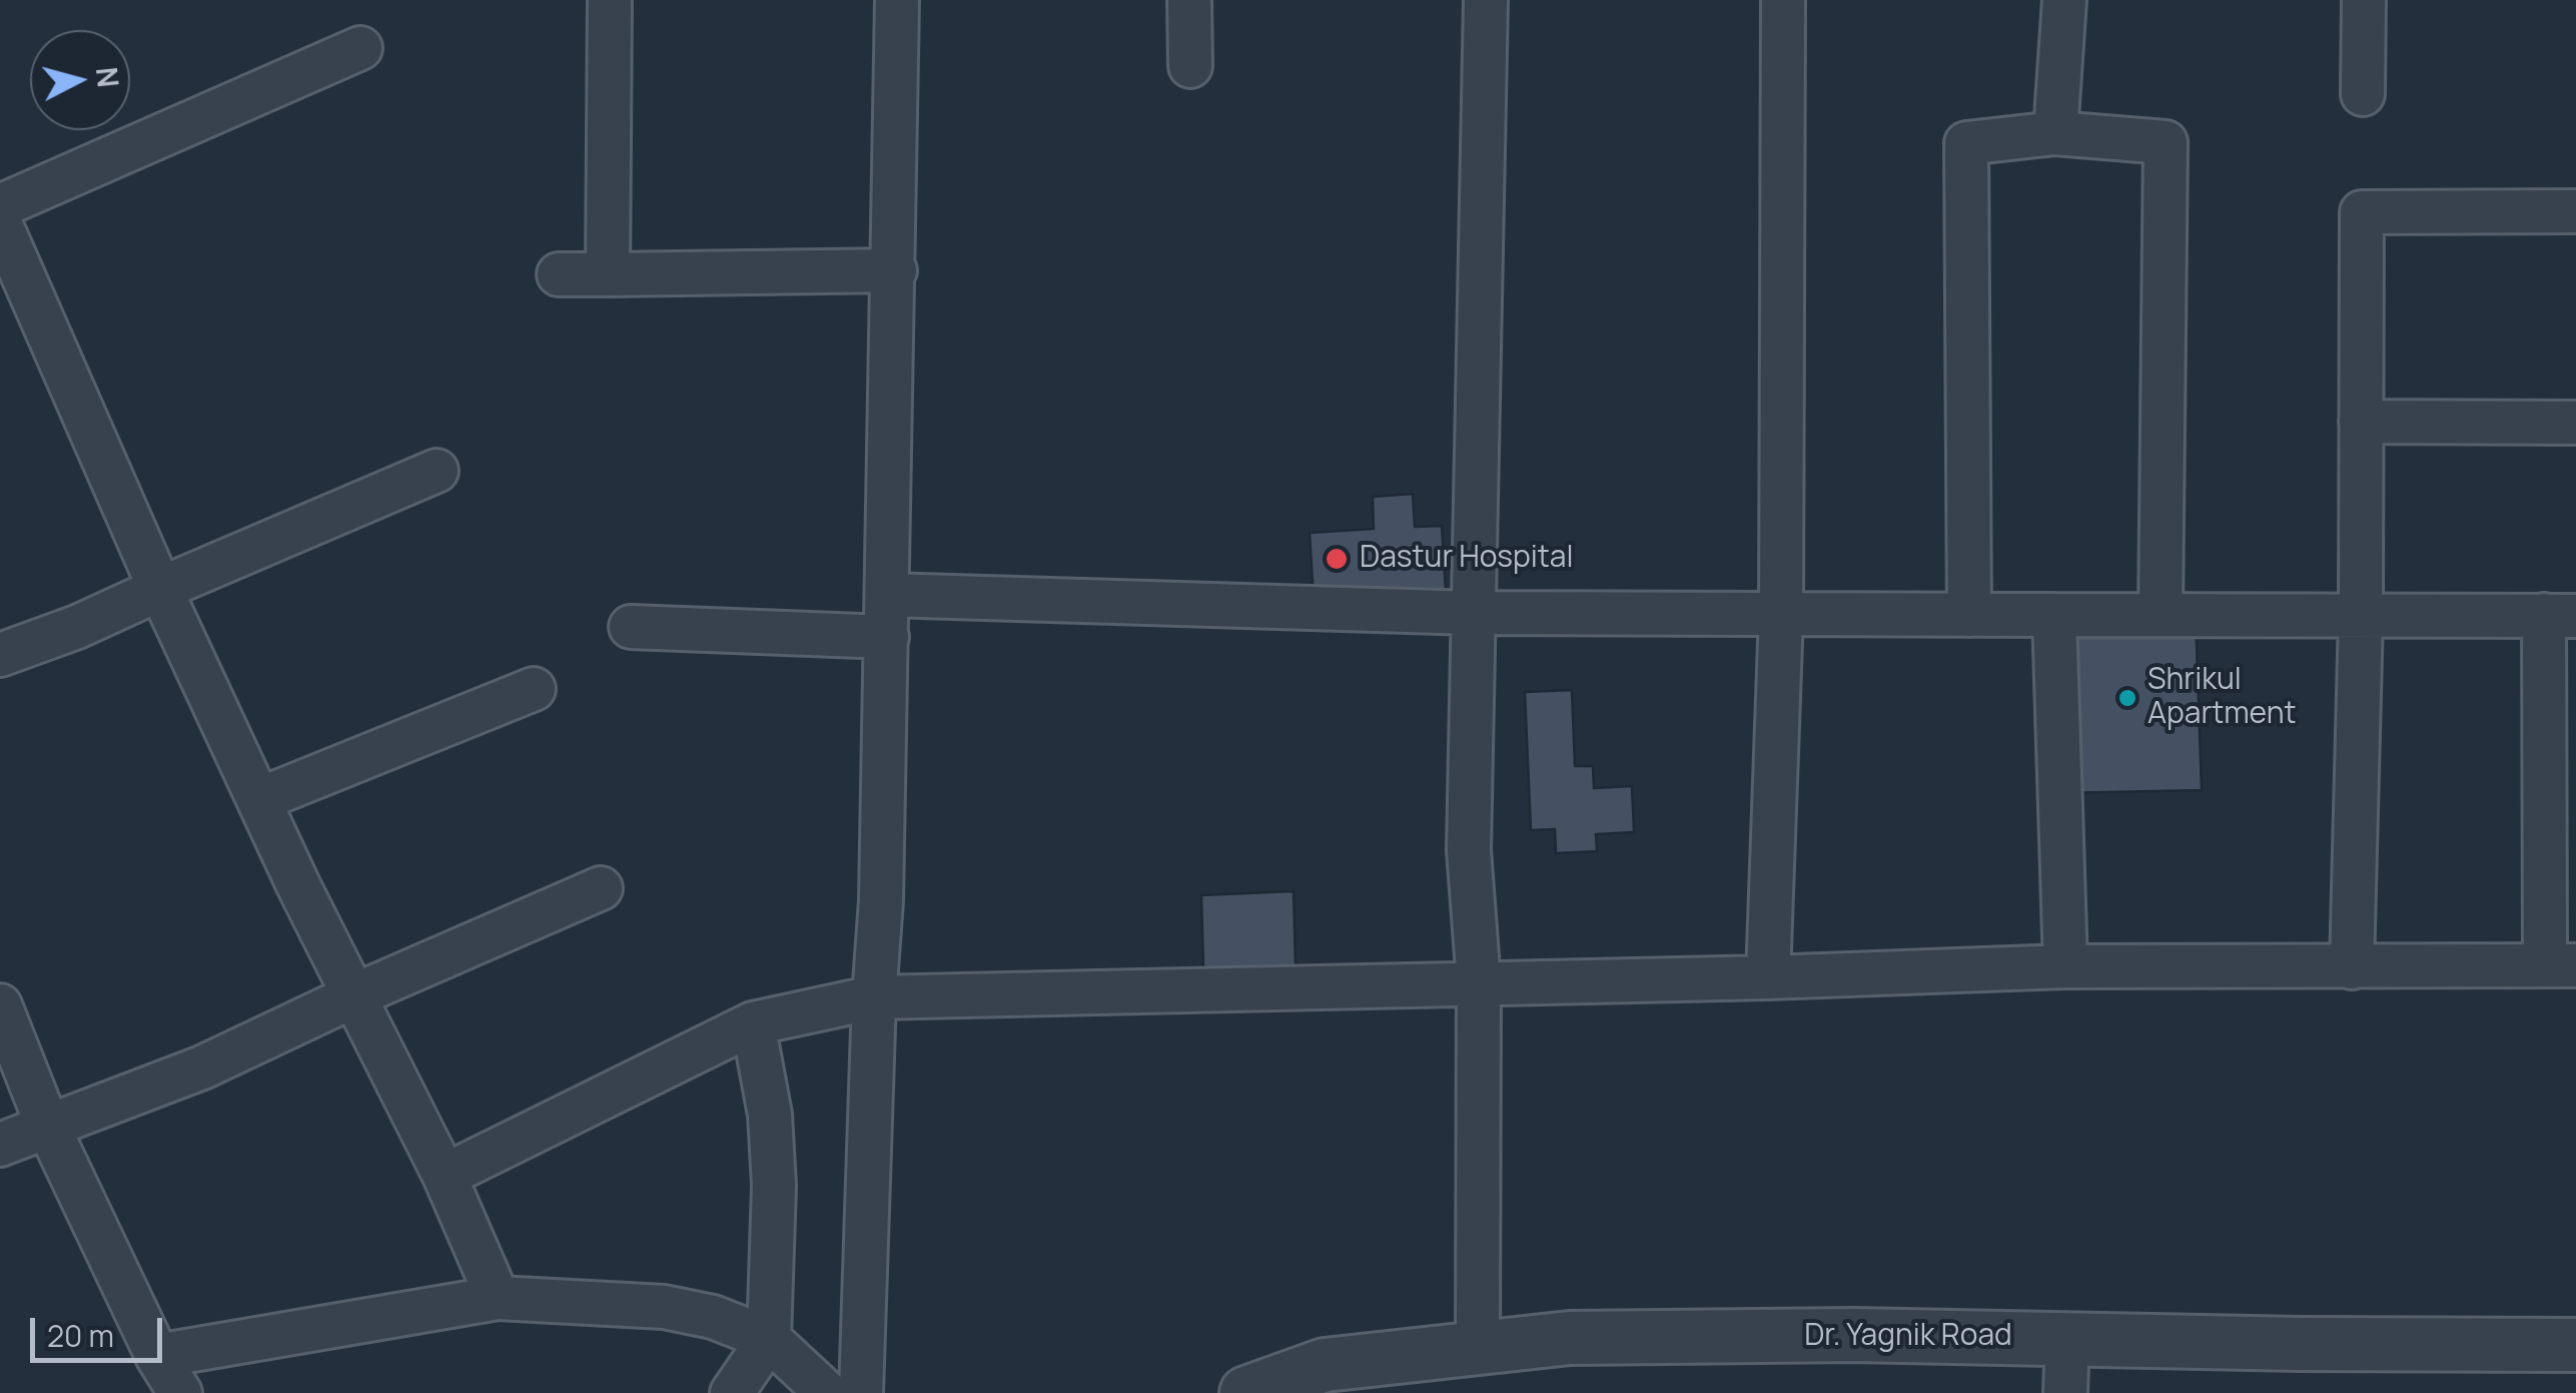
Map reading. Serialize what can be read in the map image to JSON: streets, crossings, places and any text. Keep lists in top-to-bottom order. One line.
{"streets":{"street":["Dr. Yagnik Road"]},"places":["Dastur Hospital","Shrikul Apartment"],"scale_bar":"20 m","north":"right"}
